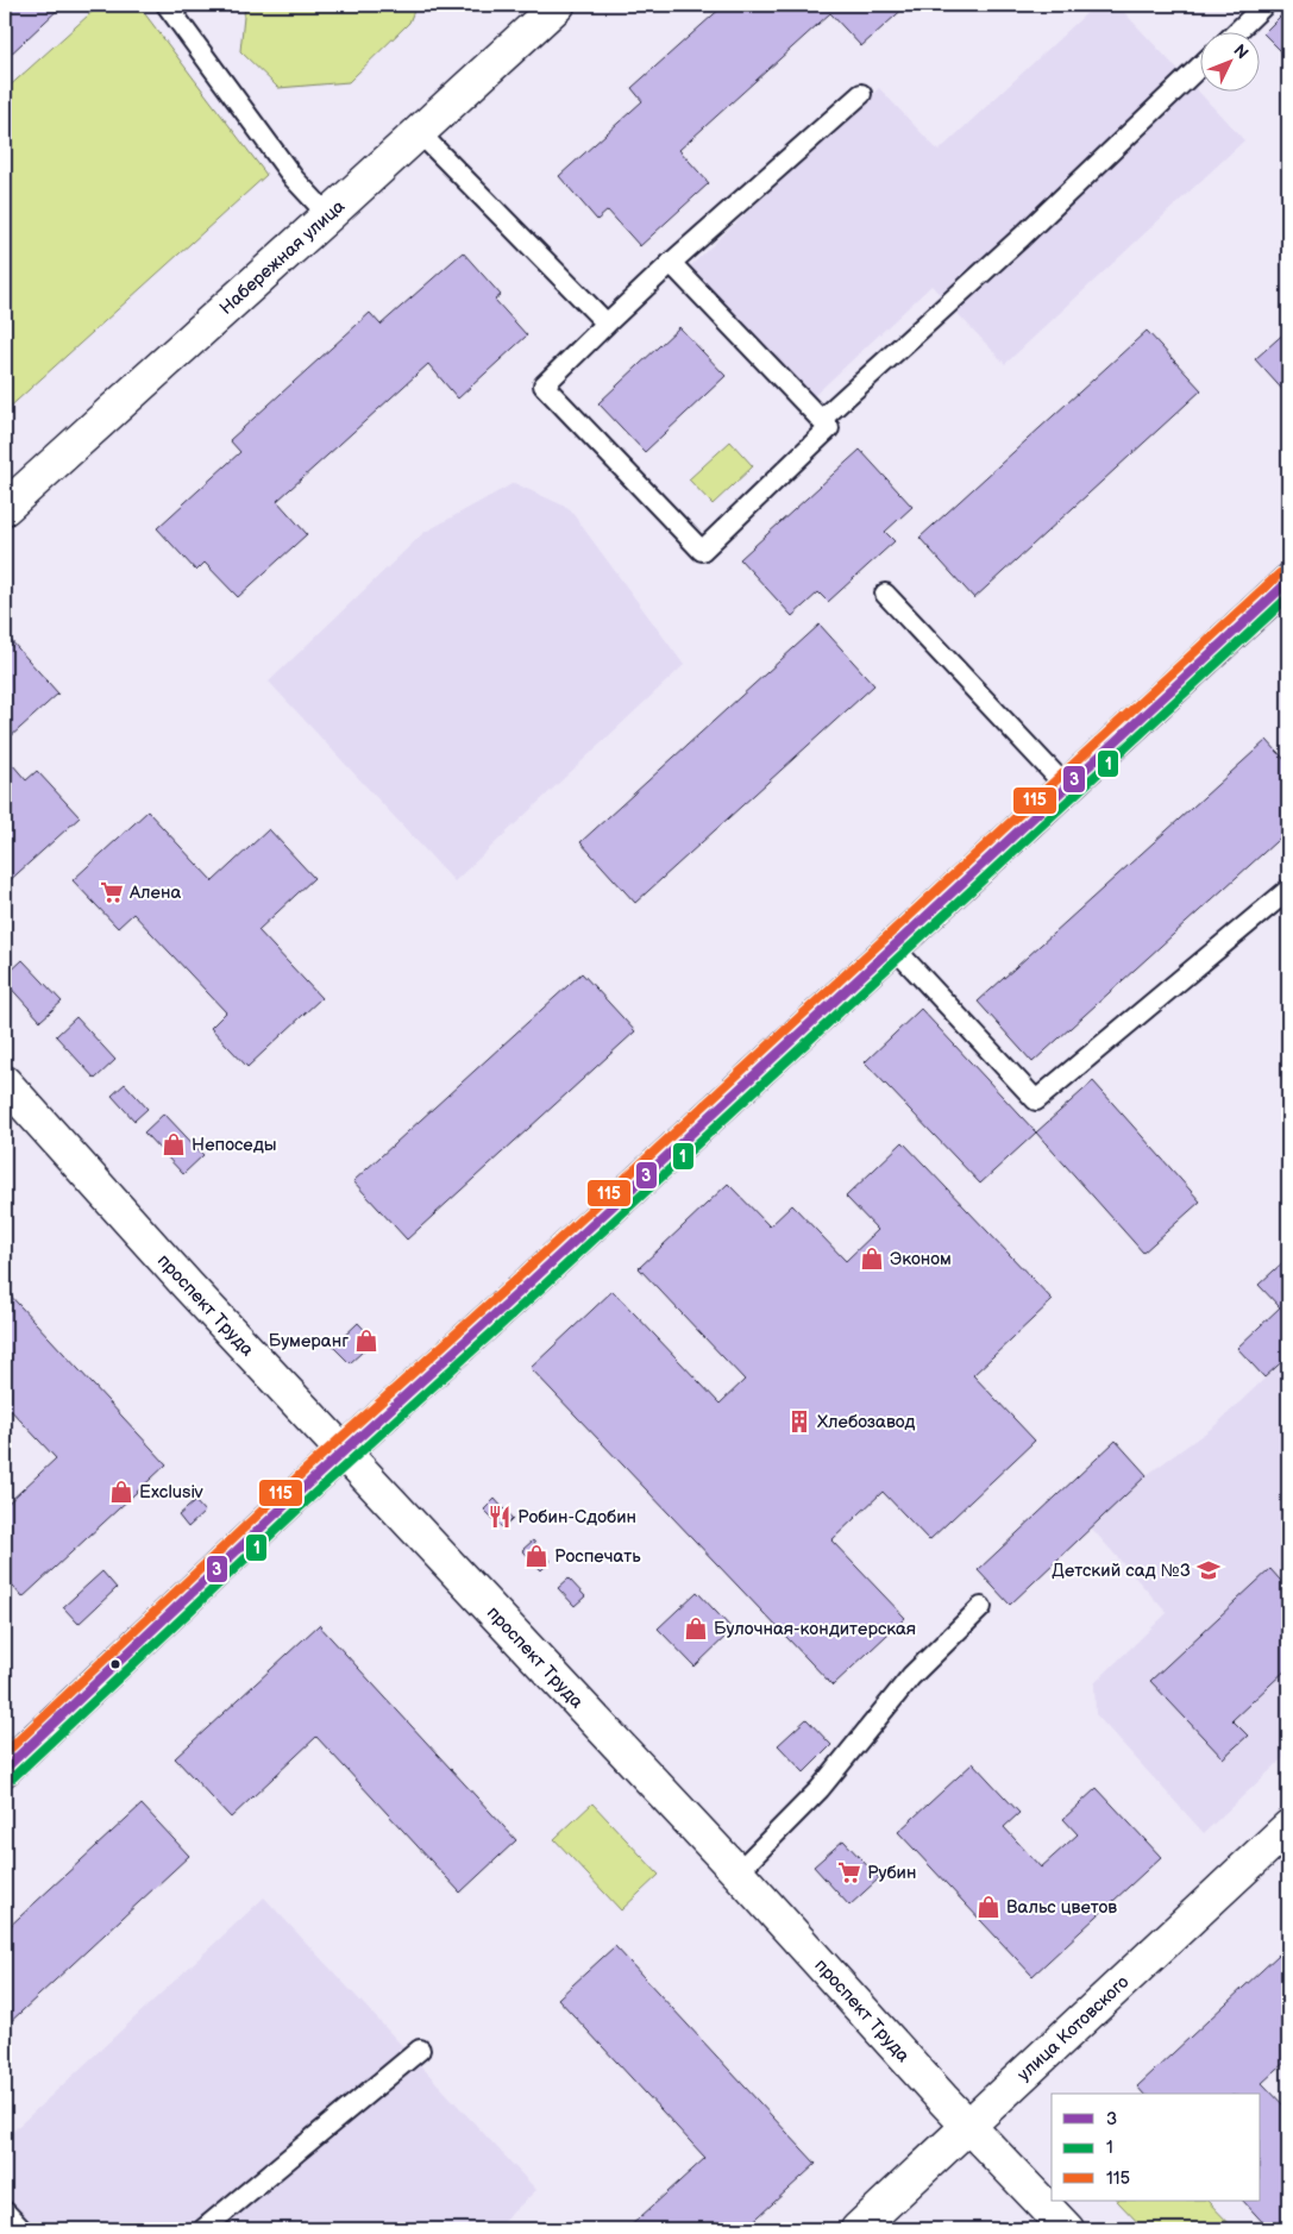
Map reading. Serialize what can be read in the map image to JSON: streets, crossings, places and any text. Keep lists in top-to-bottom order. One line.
{"streets":{"street":["Набережная улица","проспект Труда","улица Котовского"]},"crossings":[["проспект Труда","улица Котовского"]],"places":{"supermarket":["Алена","Рубин"],"shop":["Непоседы","Эконом","Бумеранг","Exclusiv","Роспечать","Булочная-кондитерская","Вальс цветов"],"building":["Хлебозавод"],"restaurant":["Робин-Сдобин"],"school or university":["Детский сад №3"]},"lines":["transit line 115","transit line 3","transit line 1"],"legend":["3","1","115"],"north":"top right"}
